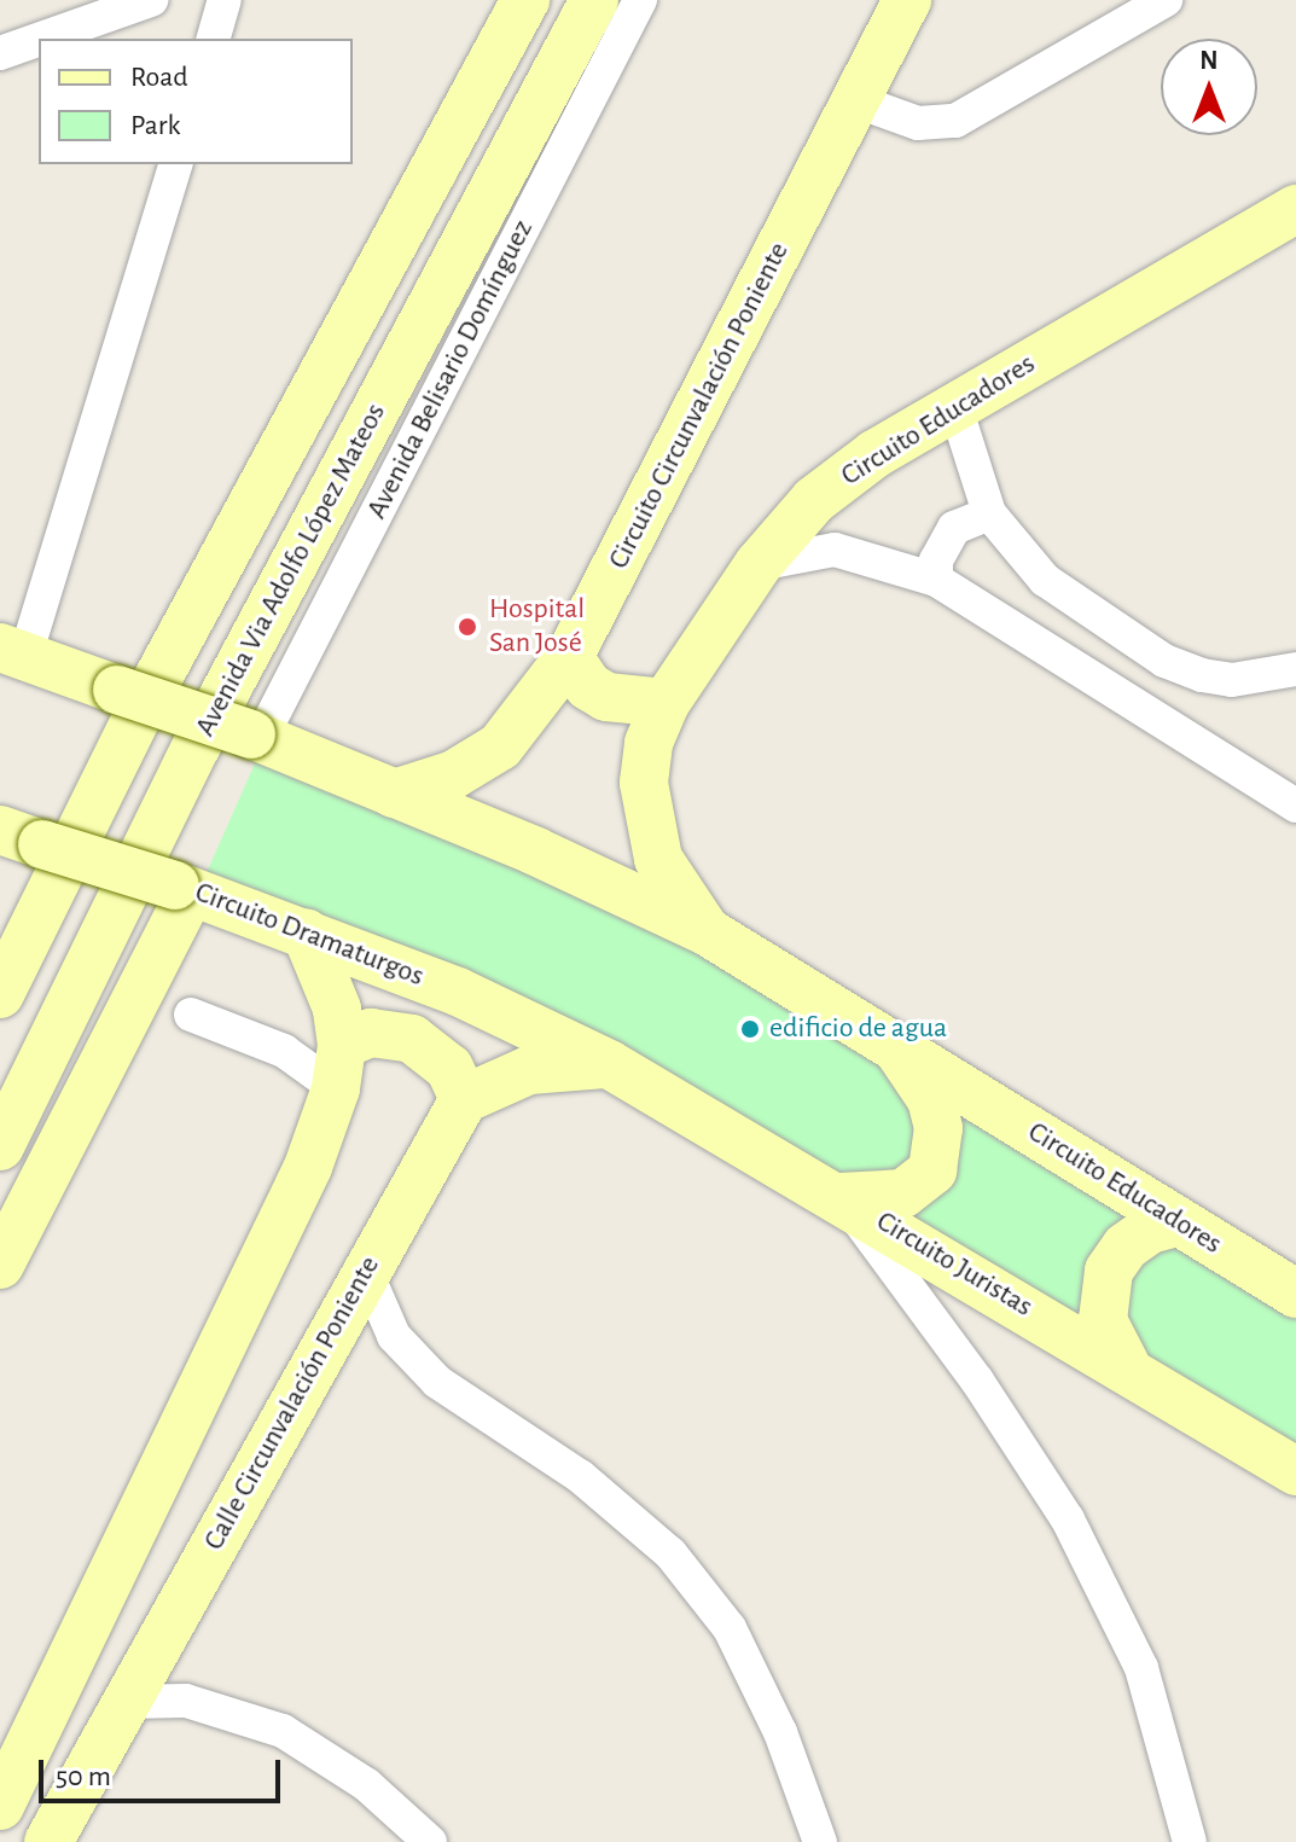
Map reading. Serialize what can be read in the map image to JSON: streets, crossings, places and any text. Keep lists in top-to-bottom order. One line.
{"streets":{"main road":["Circuito Circunvalación Poniente","Circuito Educadores","Avenida Via Adolfo López Mateos","Circuito Dramaturgos","Circuito Juristas","Calle Circunvalación Poniente"],"street":["Avenida Belisario Domínguez"]},"crossings":[["Avenida Belisario Domínguez","Circuito Educadores"],["Circuito Circunvalación Poniente","Circuito Educadores"],["Circuito Dramaturgos","Circuito Juristas"]],"places":["Hospital San José","edificio de agua"],"legend":["Road","Park"],"scale_bar":"50 m","north":"top"}
